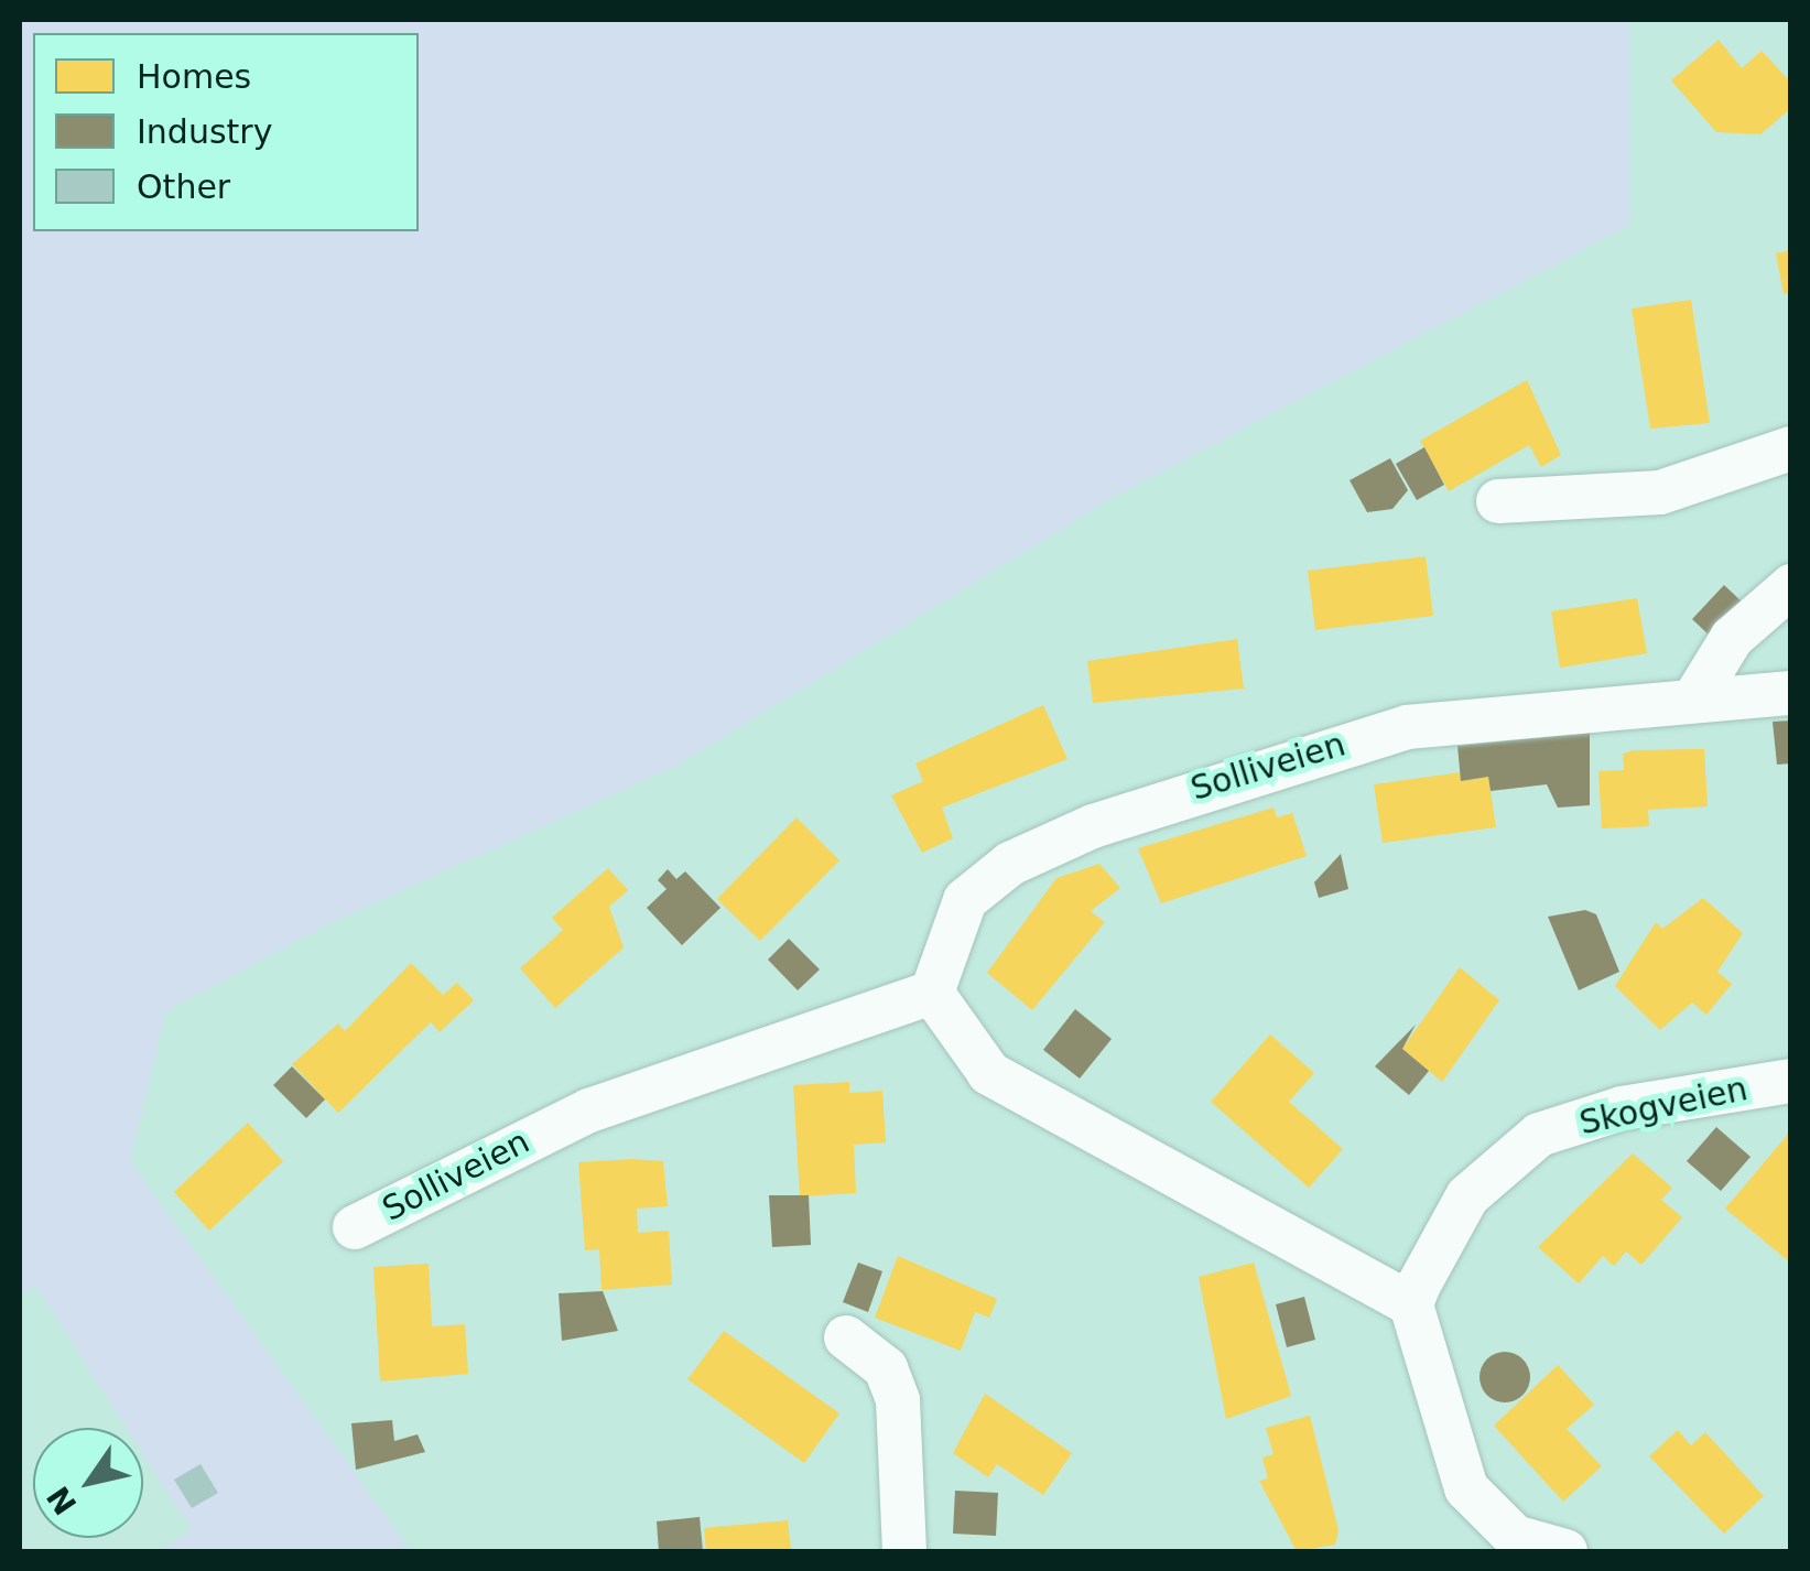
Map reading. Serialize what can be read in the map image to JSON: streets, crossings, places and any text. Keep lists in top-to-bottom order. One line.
{"streets":{"street":["Solliveien","Skogveien"]},"legend":["Homes","Industry","Other"],"north":"bottom left"}
